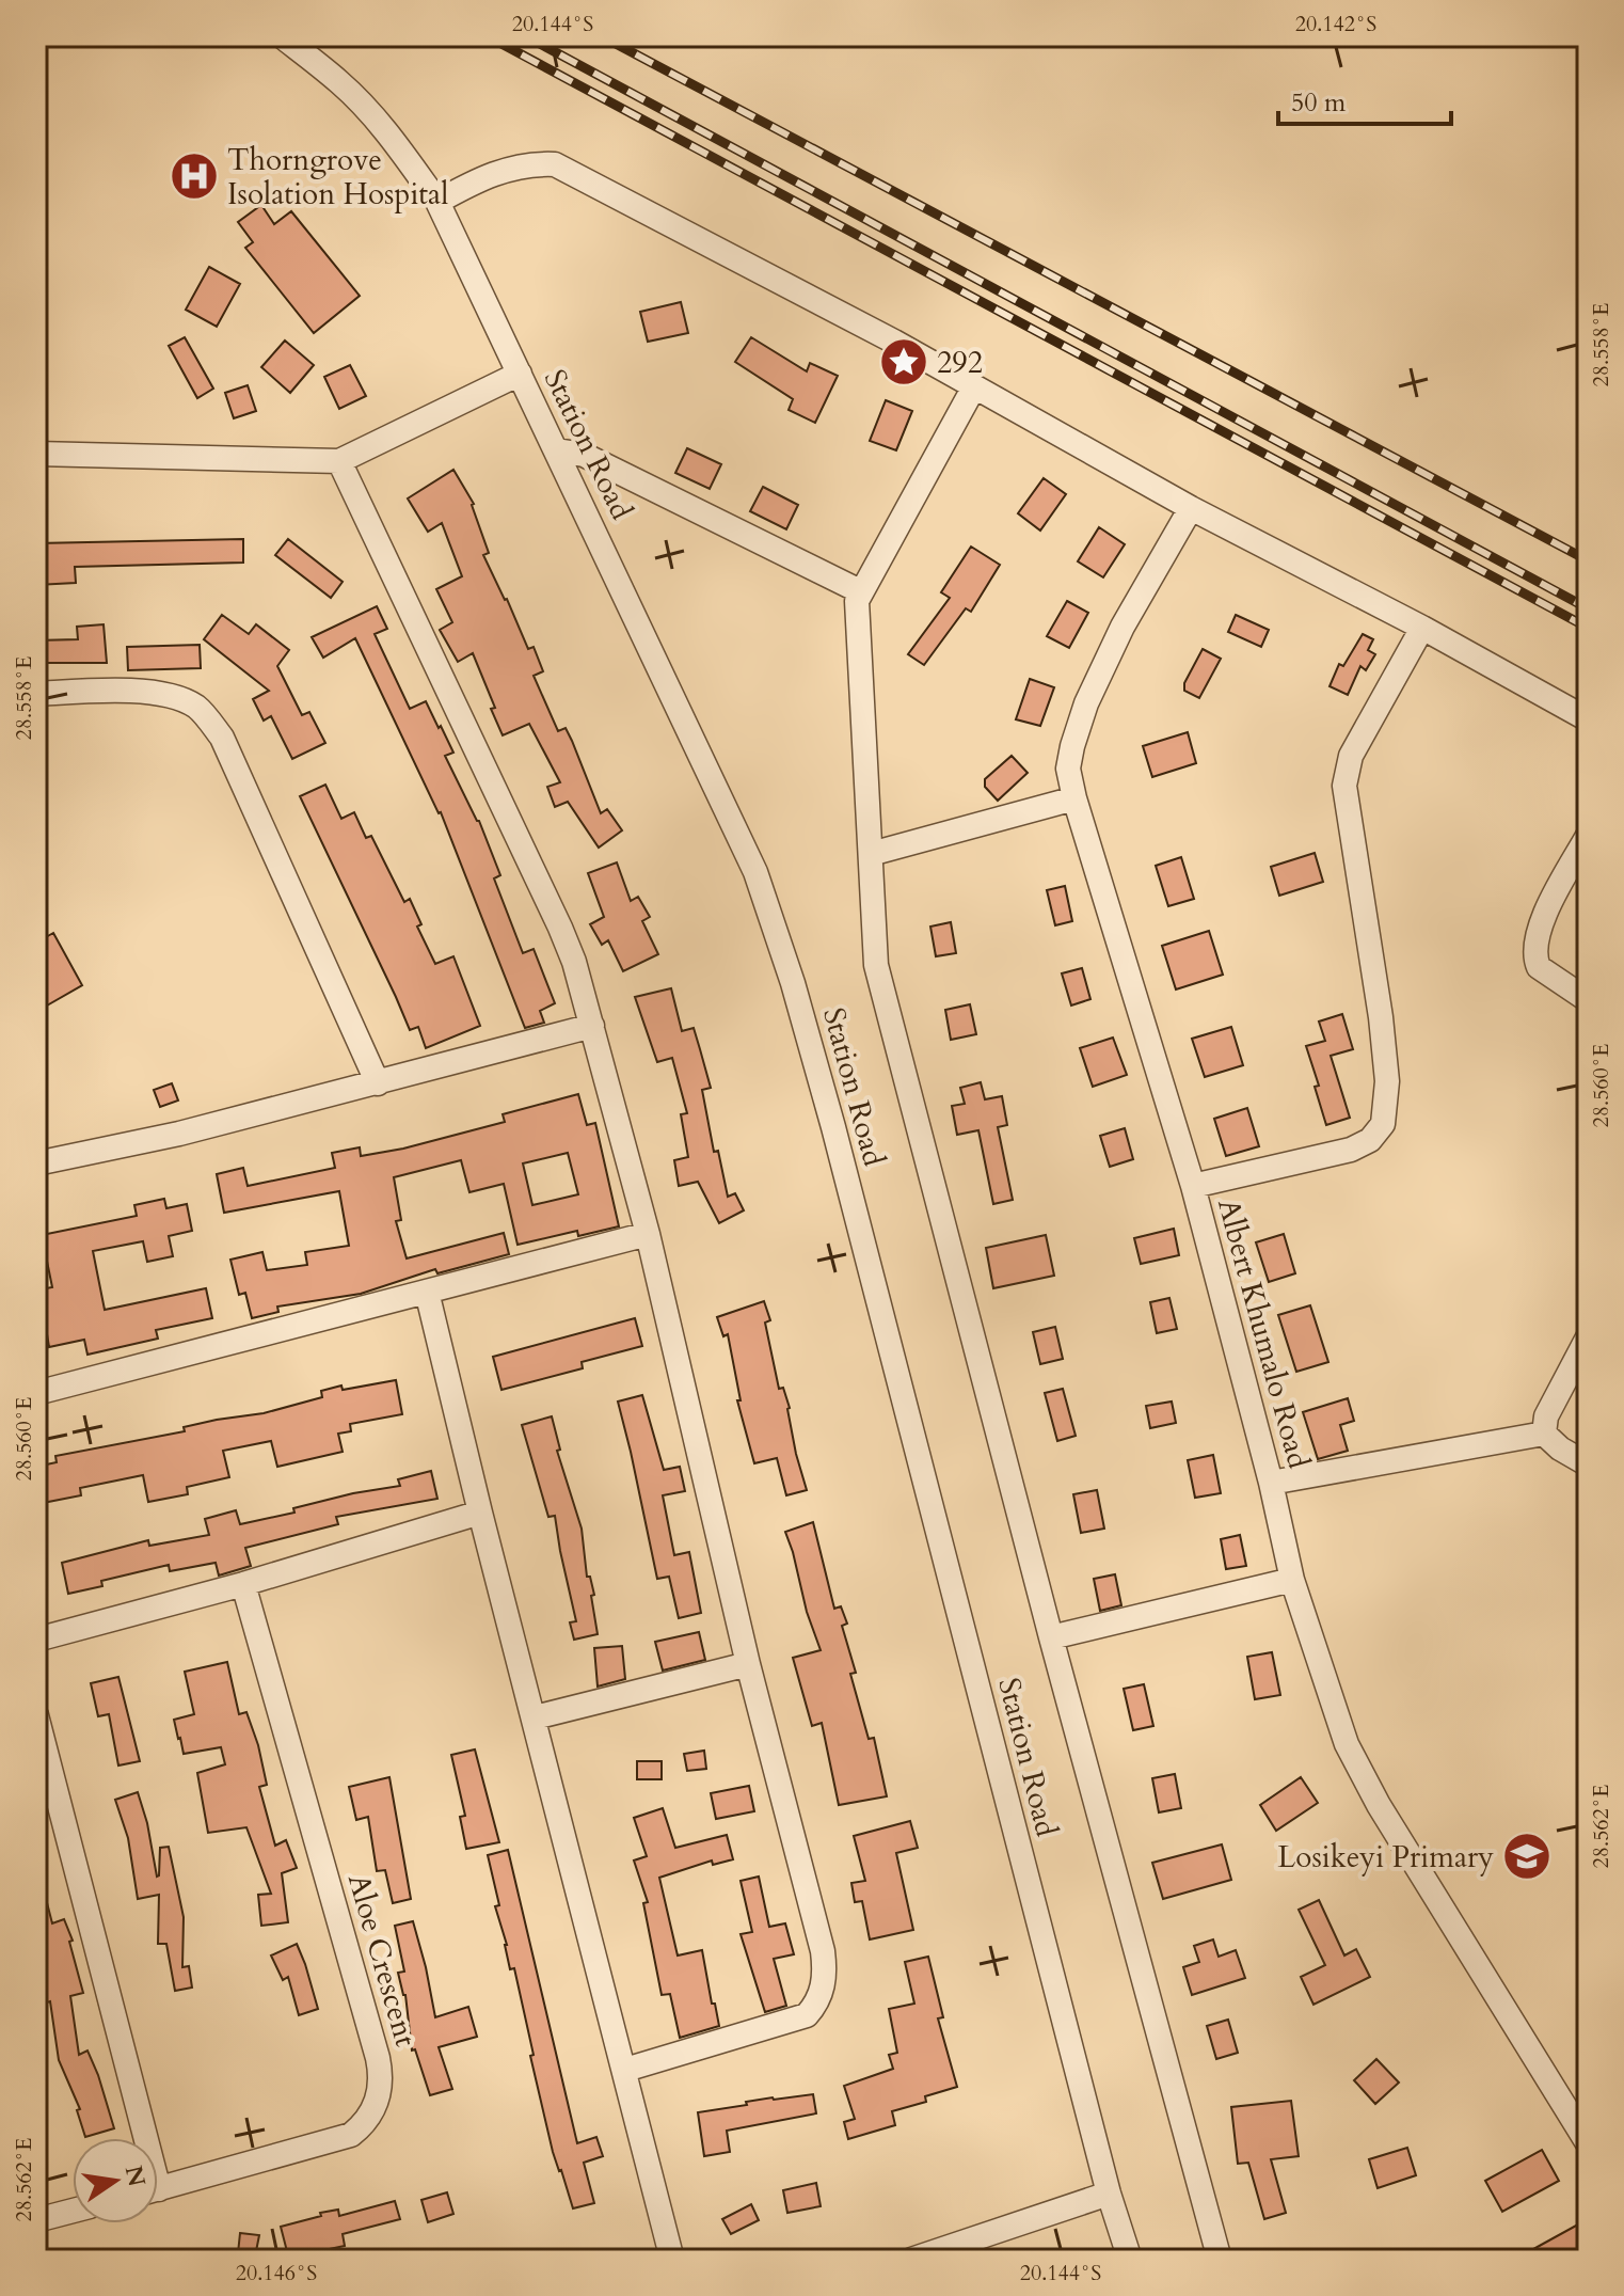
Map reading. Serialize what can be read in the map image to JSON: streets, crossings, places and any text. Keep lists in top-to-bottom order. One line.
{"streets":{"street":["Station Road","Albert Khumalo Road","Aloe Crescent"]},"places":{"hospital":["Thorngrove Isolation Hospital"],"place":["292"],"school or university":["Losikeyi Primary"]},"scale_bar":"50 m","north":"right","coordinates":["20.144°S","20.142°S","28.558°E","28.560°E","28.562°E","20.146°S"]}
